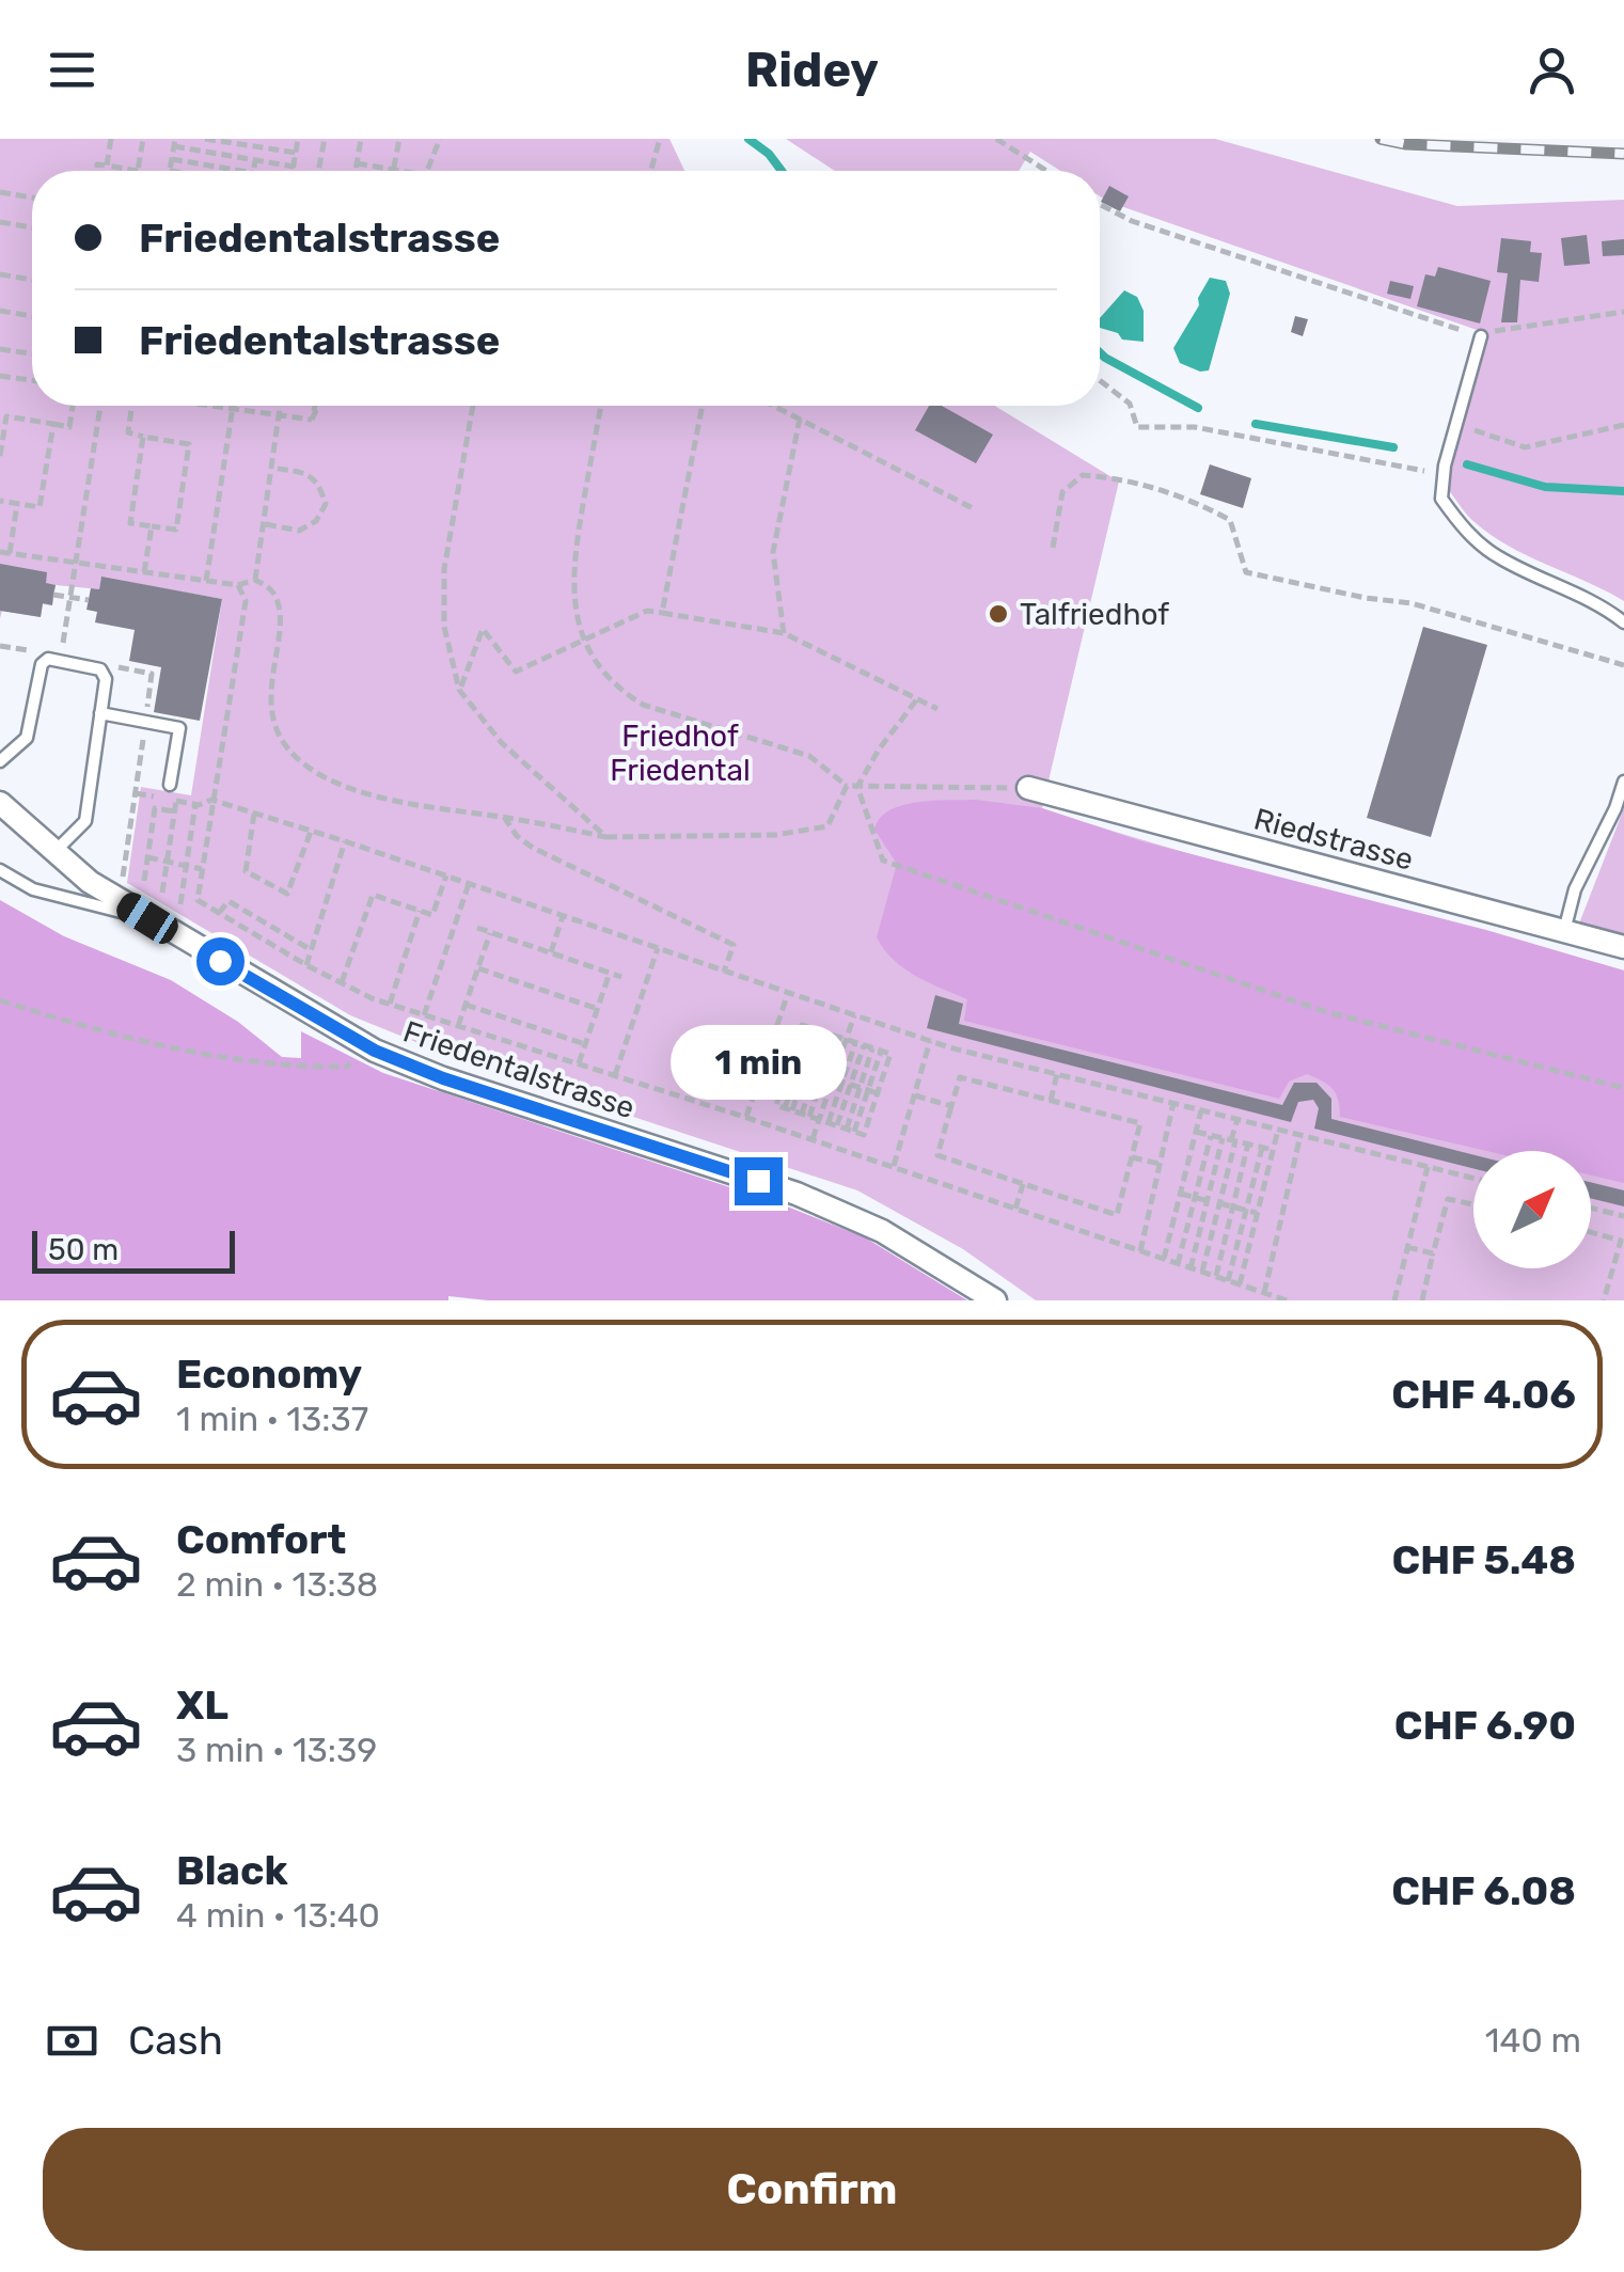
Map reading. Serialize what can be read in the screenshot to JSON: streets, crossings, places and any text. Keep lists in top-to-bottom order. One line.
{"streets":{"street":["Riedstrasse","Friedentalstrasse"]},"parks":["Friedhof Friedental"],"places":["Talfriedhof"],"scale_bar":"50 m","north":"top right","page":{"header":"Ridey","banner":["Friedentalstrasse","Friedentalstrasse"],"bubble":"1 min","scale":"50 m","list":[{"name":"Economy","note":"1 min · 13:37","value":"CHF 4.06"},{"name":"Comfort","note":"2 min · 13:38","value":"CHF 5.48"},{"name":"XL","note":"3 min · 13:39","value":"CHF 6.90"},{"name":"Black","note":"4 min · 13:40","value":"CHF 6.08"}],"pay":["Cash","140 m"],"buttons":"Confirm"}}
